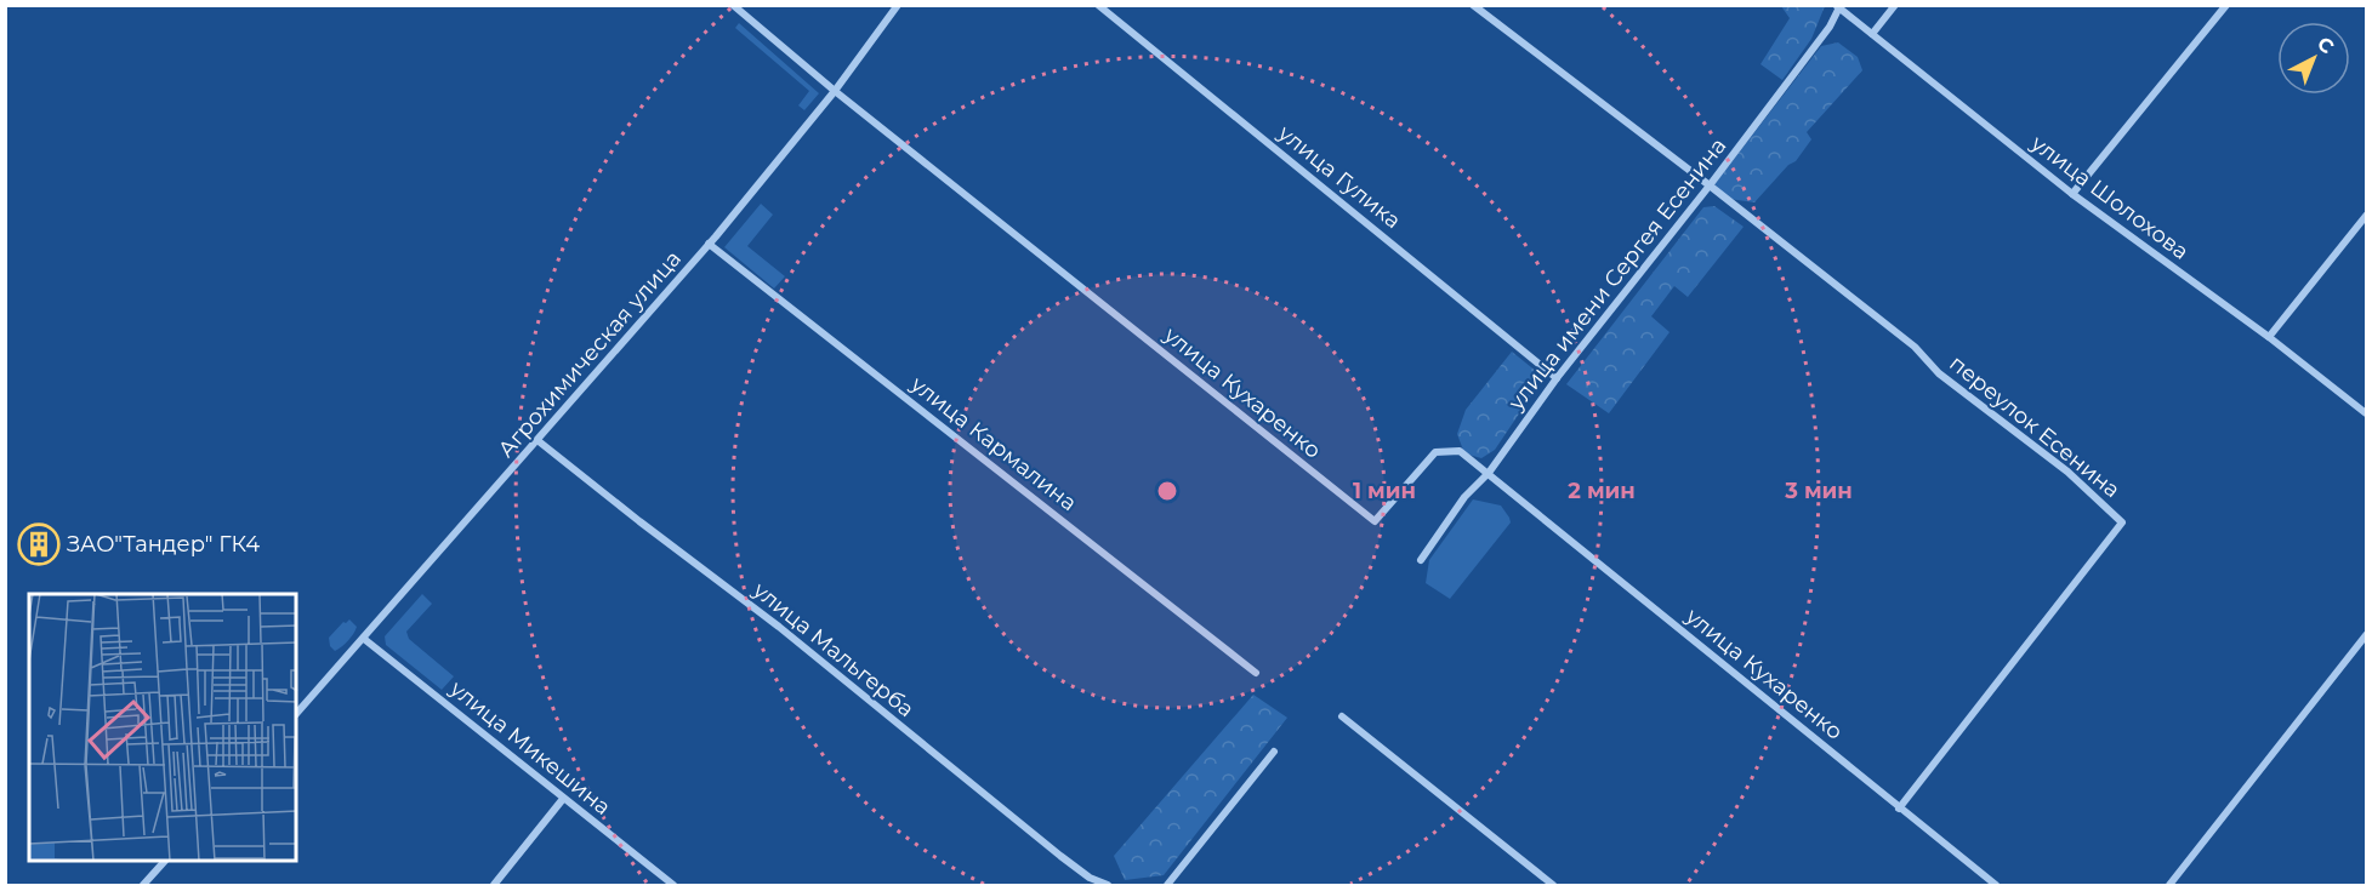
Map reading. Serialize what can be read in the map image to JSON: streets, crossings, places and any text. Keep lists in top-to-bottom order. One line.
{"streets":{"street":["улица Гулика","улица Шолохова","улица имени Сергея Есенина","Агрохимическая улица","улица Кухаренко","переулок Есенина","улица Кармалина","улица Мальгерба","улица Микешина"]},"crossings":[["улица Гулика","улица имени Сергея Есенина"],["улица Шолохова","улица имени Сергея Есенина"],["улица имени Сергея Есенина","улица Кухаренко"],["улица имени Сергея Есенина","переулок Есенина"],["Агрохимическая улица","улица Кухаренко"],["Агрохимическая улица","улица Кармалина"],["Агрохимическая улица","улица Мальгерба"],["Агрохимическая улица","улица Микешина"],["улица Кухаренко","переулок Есенина"]],"places":{"building":["ЗАО\"Тандер\" ГК4"]},"north":"top right","rings":["1 мин","2 мин","3 мин"]}
